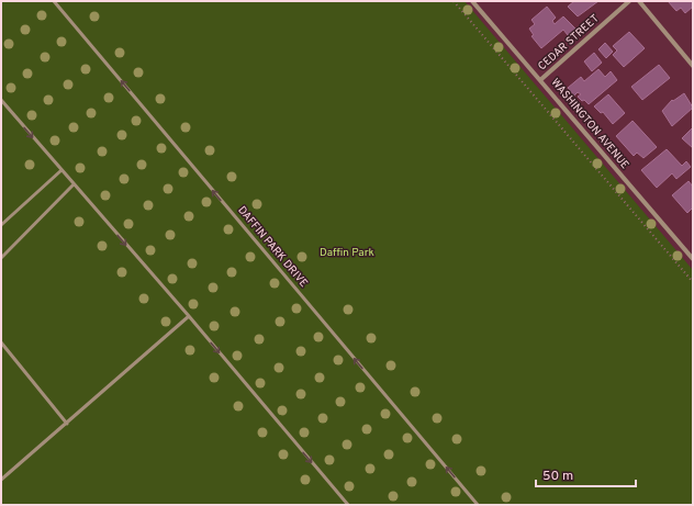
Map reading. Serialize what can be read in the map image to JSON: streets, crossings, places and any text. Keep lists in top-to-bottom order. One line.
{"streets":{"street":["CEDAR STREET","WASHINGTON AVENUE"],"lane":["DAFFIN PARK DRIVE"]},"crossings":[["CEDAR STREET","WASHINGTON AVENUE"]],"one_way":["DAFFIN PARK DRIVE"],"parks":["Daffin Park"],"scale_bar":"50 m"}
